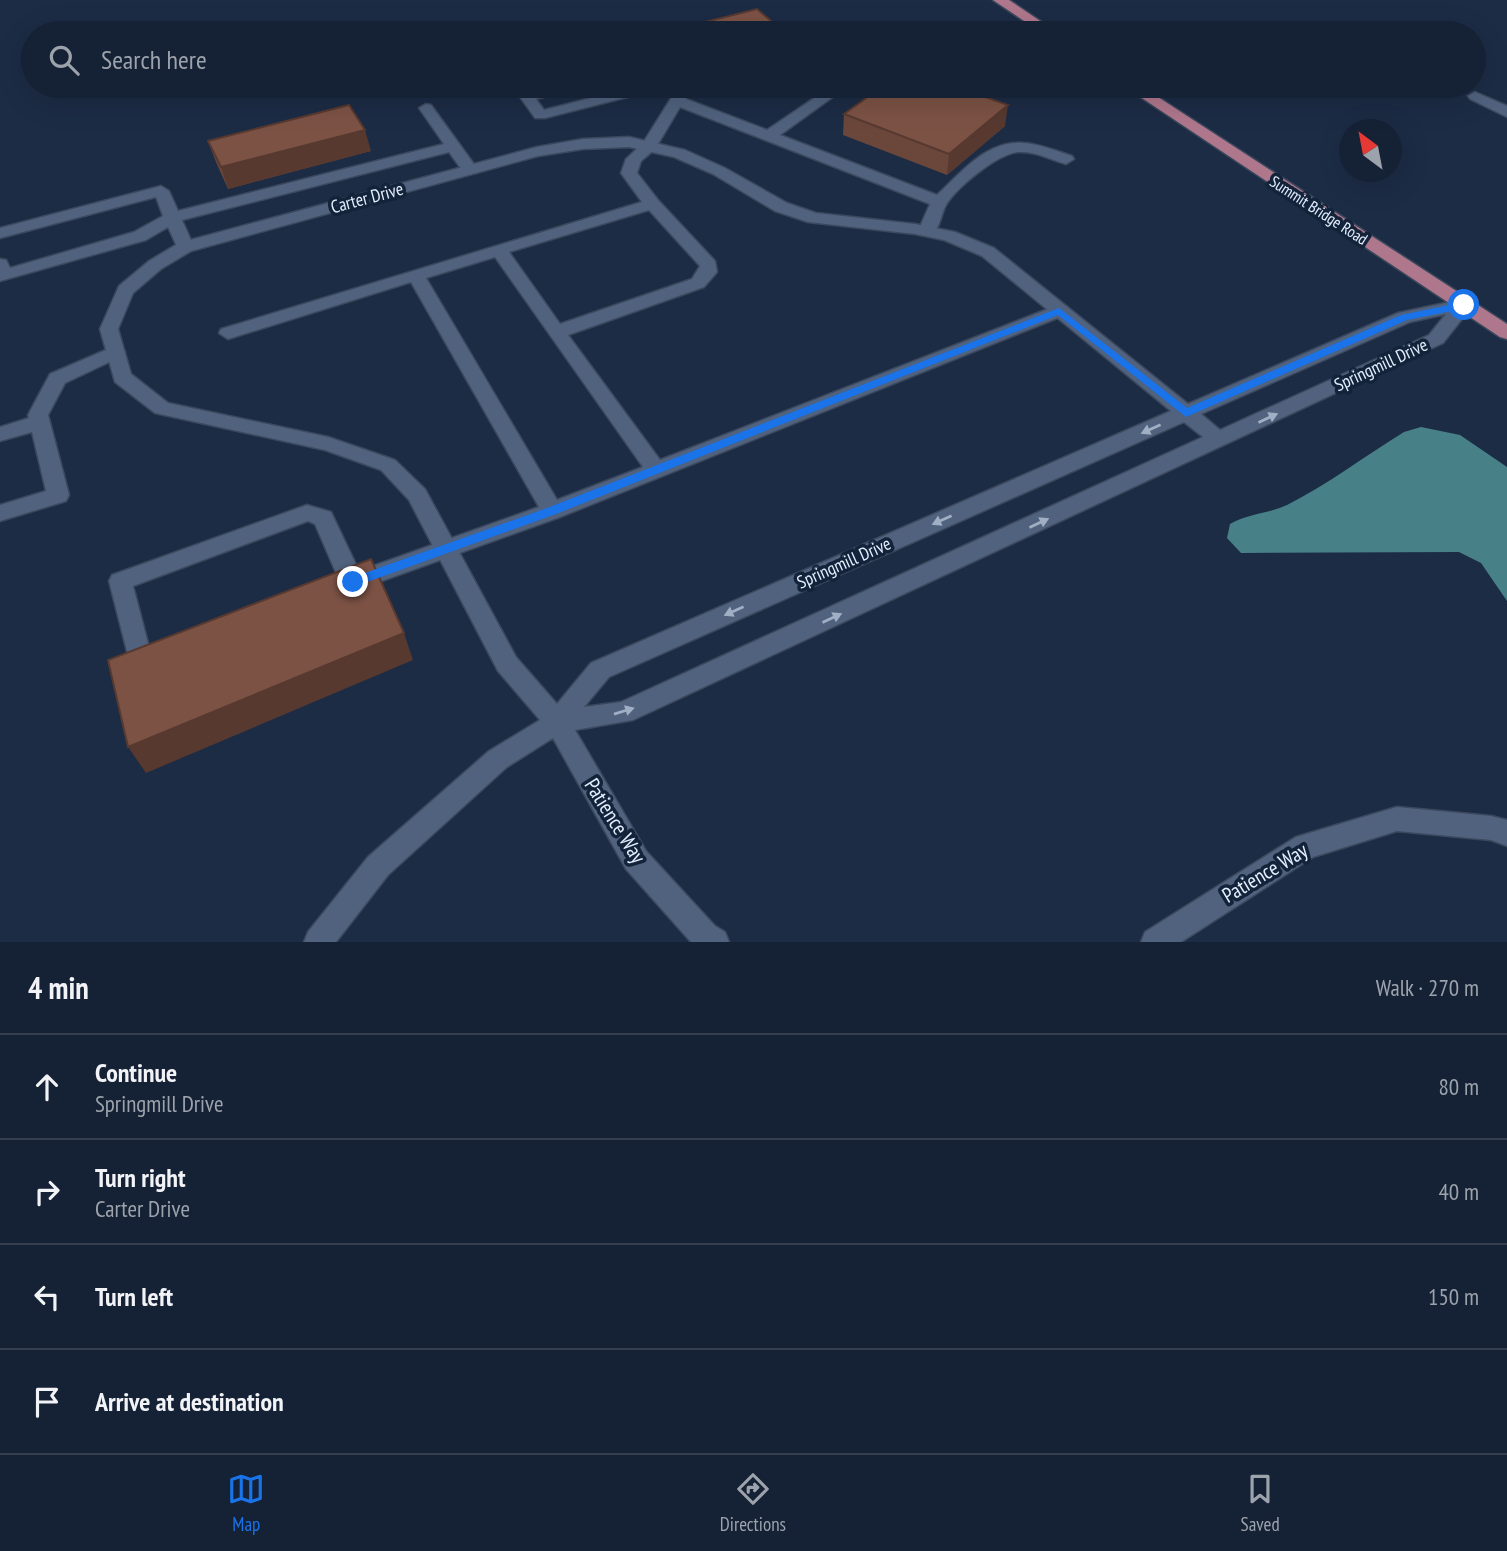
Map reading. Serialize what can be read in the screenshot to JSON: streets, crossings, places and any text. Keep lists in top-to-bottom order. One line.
{"streets":{"main road":["Summit Bridge Road"],"street":["Carter Drive","Springmill Drive","Patience Way"]},"crossings":[["Carter Drive","Springmill Drive"],["Carter Drive","Patience Way"],["Summit Bridge Road","Springmill Drive"],["Springmill Drive","Patience Way"]],"north":"top left","page":{"search":"Search here","heading":["4 min","Walk · 270 m"],"list":[["Continue","Springmill Drive","80 m"],["Turn right","Carter Drive","40 m"],["Turn left","150 m"],"Arrive at destination"],"nav":["Map","Directions","Saved"]}}
